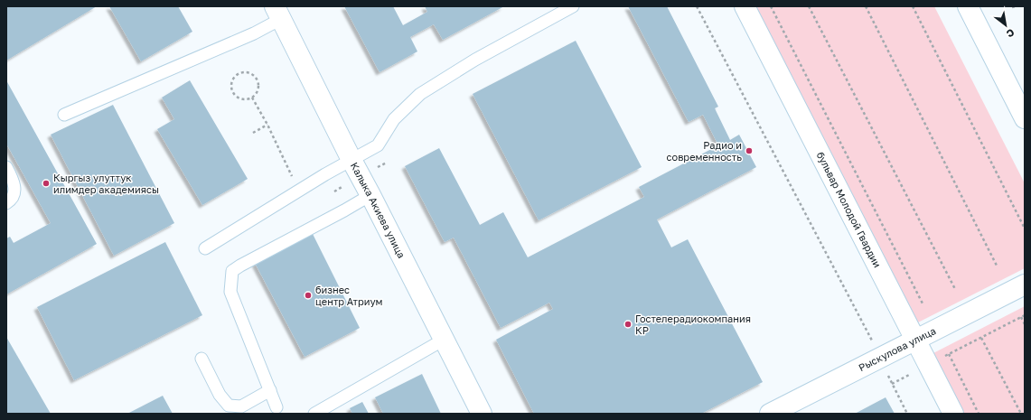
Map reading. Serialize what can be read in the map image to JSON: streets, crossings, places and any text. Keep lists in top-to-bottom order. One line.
{"streets":{"street":["бульвар Молодой Гвардии","Калыка Акиева улица","Рыскулова улица"]},"crossings":[["бульвар Молодой Гвардии","Рыскулова улица"]],"places":["Радио и современность","Кыргыз улуттук илимдер академиясы","бизнес центр Атриум","Гостелерадиокомпания КР"],"north":"bottom right"}
